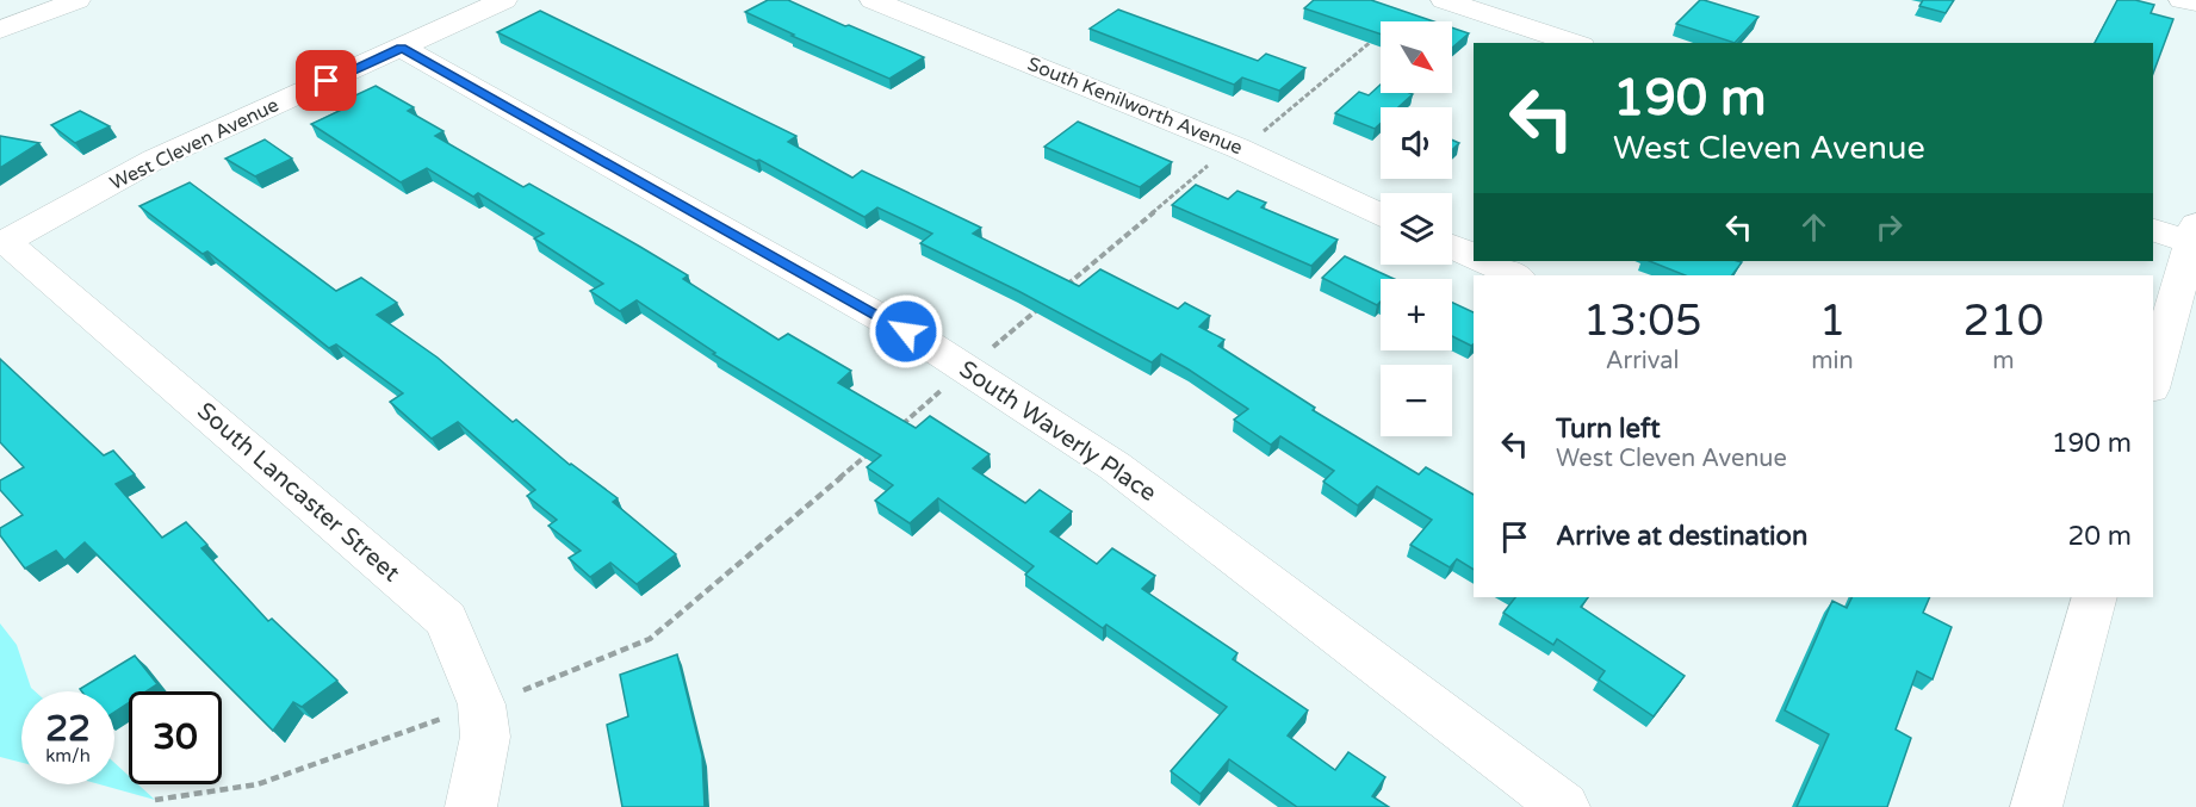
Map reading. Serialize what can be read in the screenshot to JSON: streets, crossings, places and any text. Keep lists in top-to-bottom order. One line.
{"streets":{"street":["South Kenilworth Avenue","West Cleven Avenue","South Waverly Place","South Lancaster Street"]},"crossings":[["West Cleven Avenue","South Waverly Place"],["West Cleven Avenue","South Lancaster Street"]],"north":"bottom right","page":{"map_buttons":["+","−"],"turn":["190 m","West Cleven Avenue"],"eta":["13:05","Arrival","1","min","210","m"],"list":[{"name":"Turn left","note":"West Cleven Avenue","value":"190 m"},{"name":"Arrive at destination","value":"20 m"}],"speed":"22 km/h","limit":"30"}}
